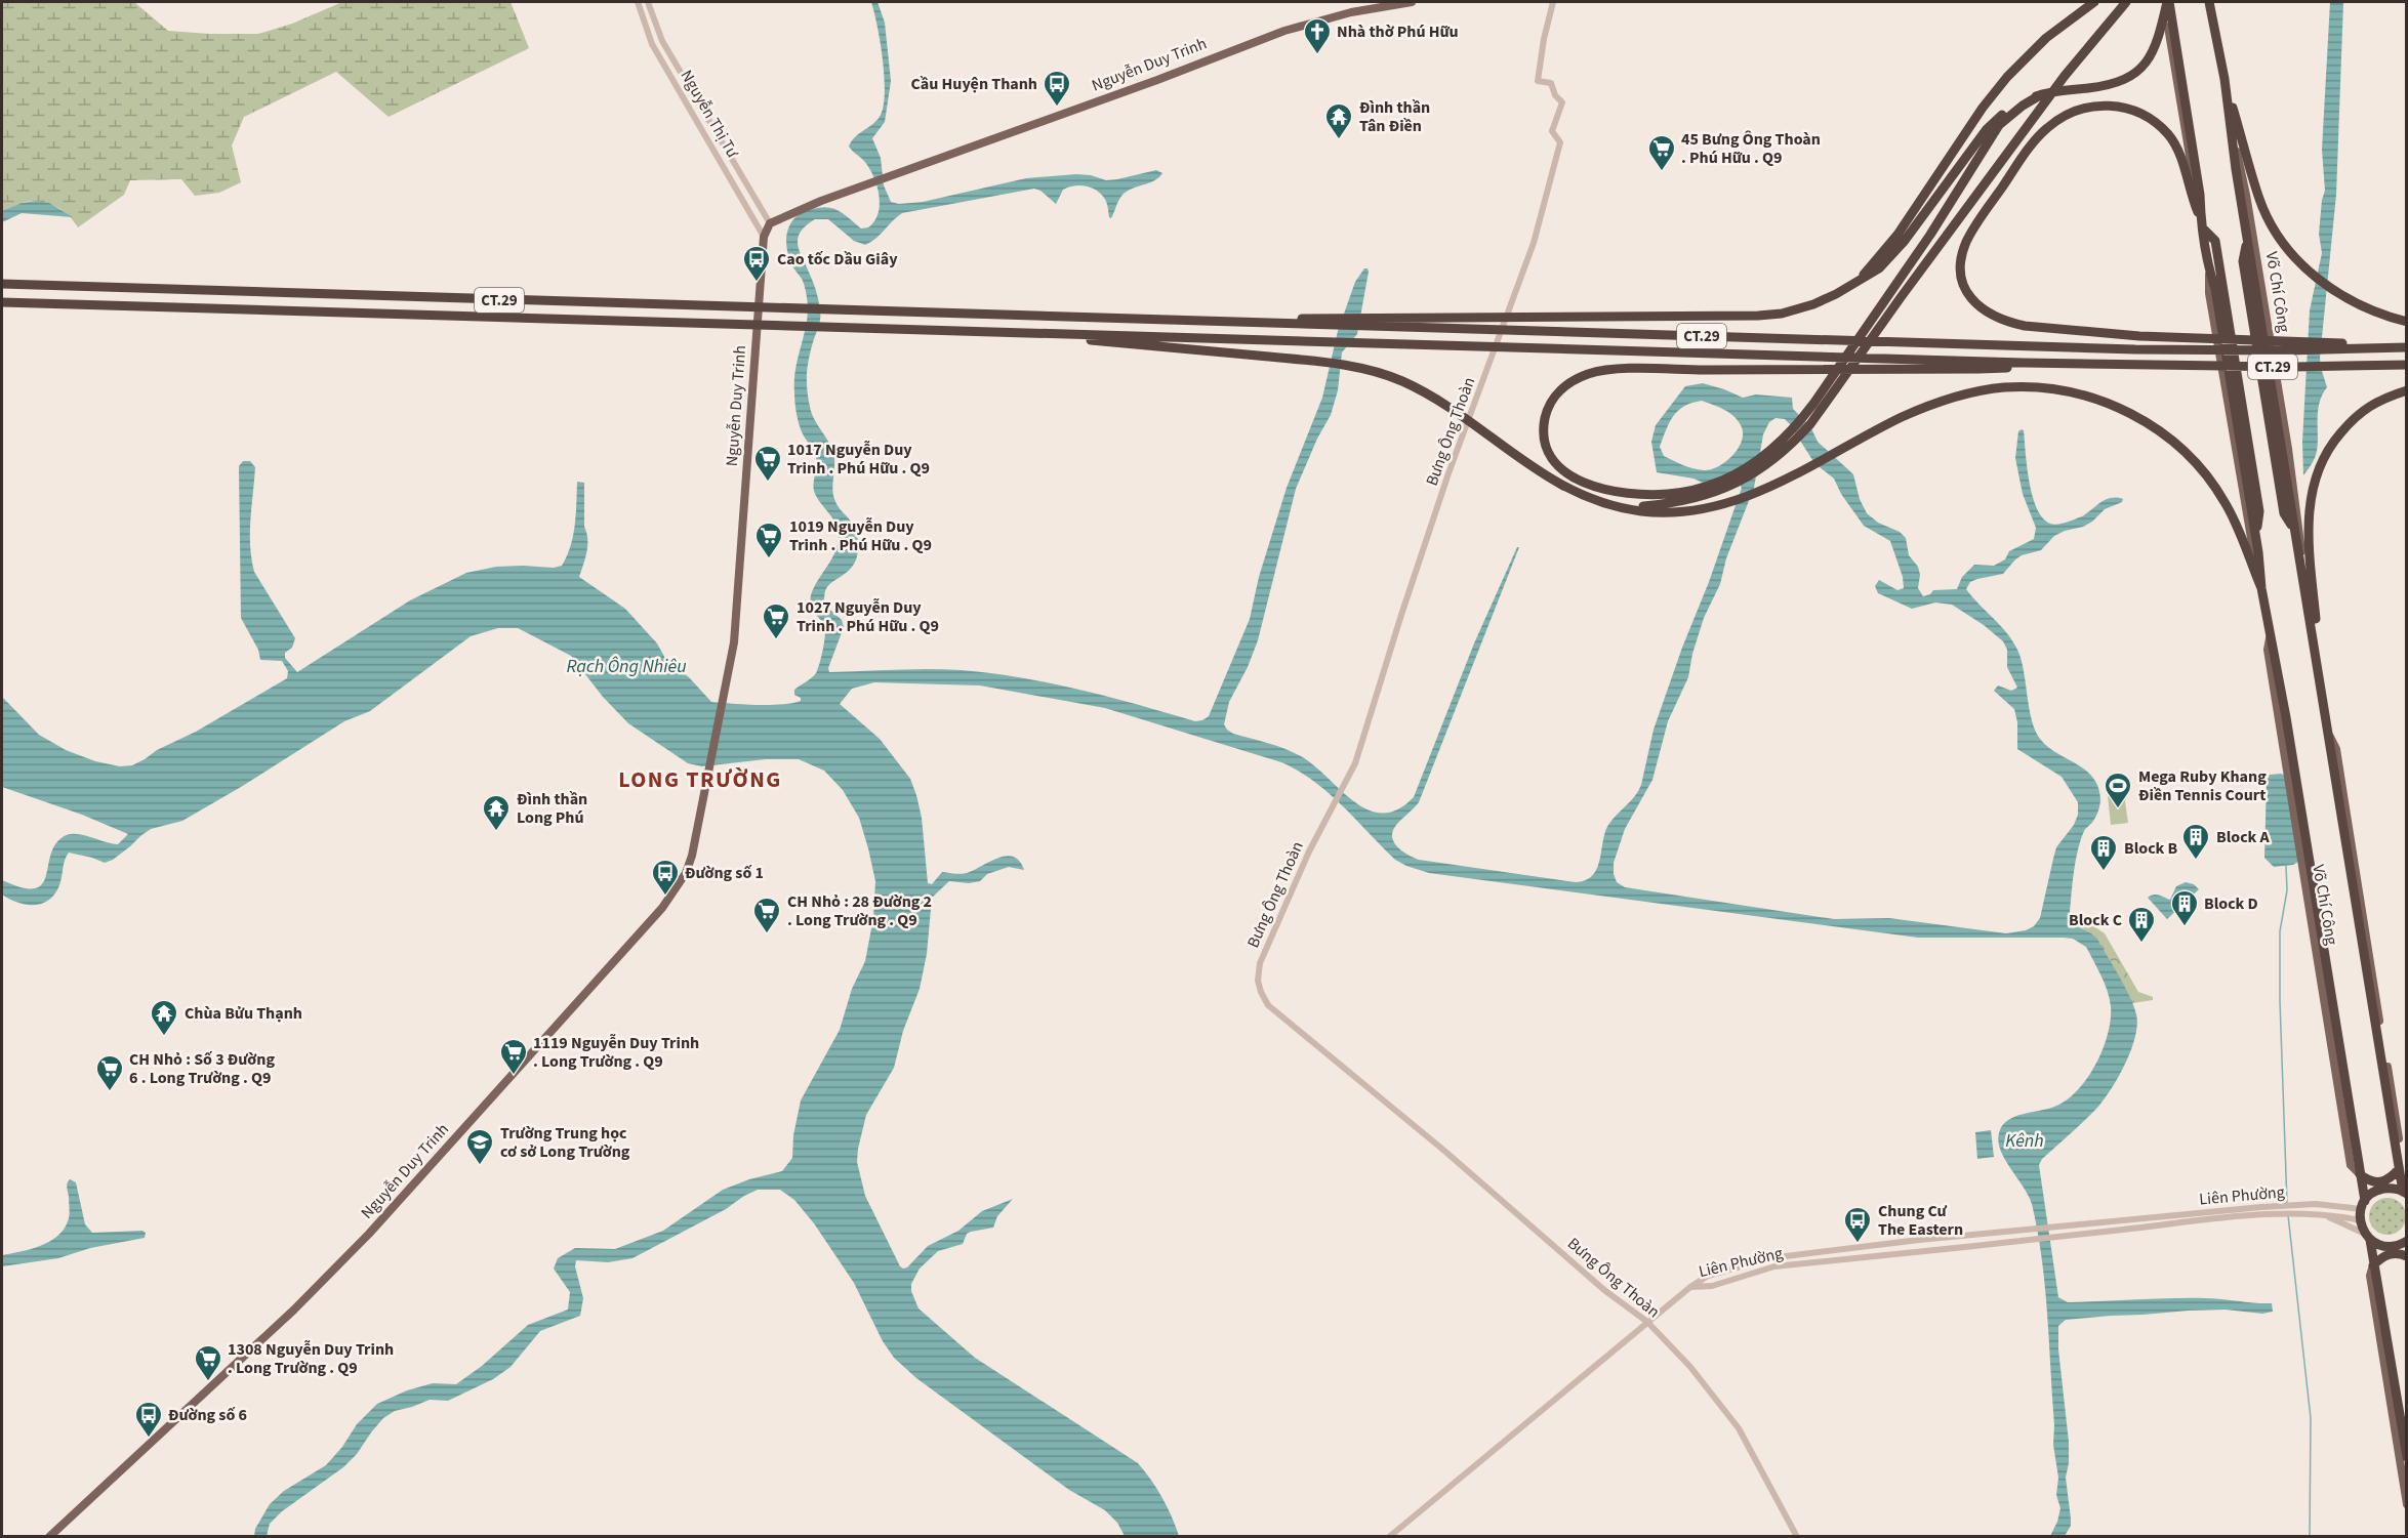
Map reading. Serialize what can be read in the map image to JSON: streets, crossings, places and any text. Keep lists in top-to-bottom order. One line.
{"streets":{"highway":["Võ Chí Công","CT.29"],"main road":["Nguyễn Duy Trinh"],"street":["Nguyễn Thị Tư","Bưng Ông Thoàn","Liên Phường"]},"crossings":[["Nguyễn Duy Trinh","Nguyễn Thị Tư"],["Võ Chí Công","Liên Phường"]],"districts":["LONG TRƯỜNG"],"water":["Rạch Ông Nhiêu","Kênh"],"places":{"church":["Nhà thờ Phú Hữu"],"bus stop":["Cầu Huyện Thanh","Cao tốc Dầu Giây","Đường số 1","Chung Cư The Eastern","Đường số 6"],"temple":["Đình thần Tân Điền","Đình thần Long Phú","Chùa Bửu Thạnh"],"supermarket":["45 Bưng Ông Thoàn . Phú Hữu . Q9","1017 Nguyễn Duy Trinh . Phú Hữu . Q9","1019 Nguyễn Duy Trinh . Phú Hữu . Q9","1027 Nguyễn Duy Trinh . Phú Hữu . Q9","CH Nhỏ : 28 Đường 2 . Long Trường . Q9","1119 Nguyễn Duy Trinh . Long Trường . Q9","CH Nhỏ : Số 3 Đường 6 . Long Trường . Q9","1308 Nguyễn Duy Trinh . Long Trường . Q9"],"sports":["Mega Ruby Khang Điền Tennis Court"],"building":["Block A","Block B","Block D","Block C"],"school or university":["Trường Trung học cơ sở Long Trường"]}}
